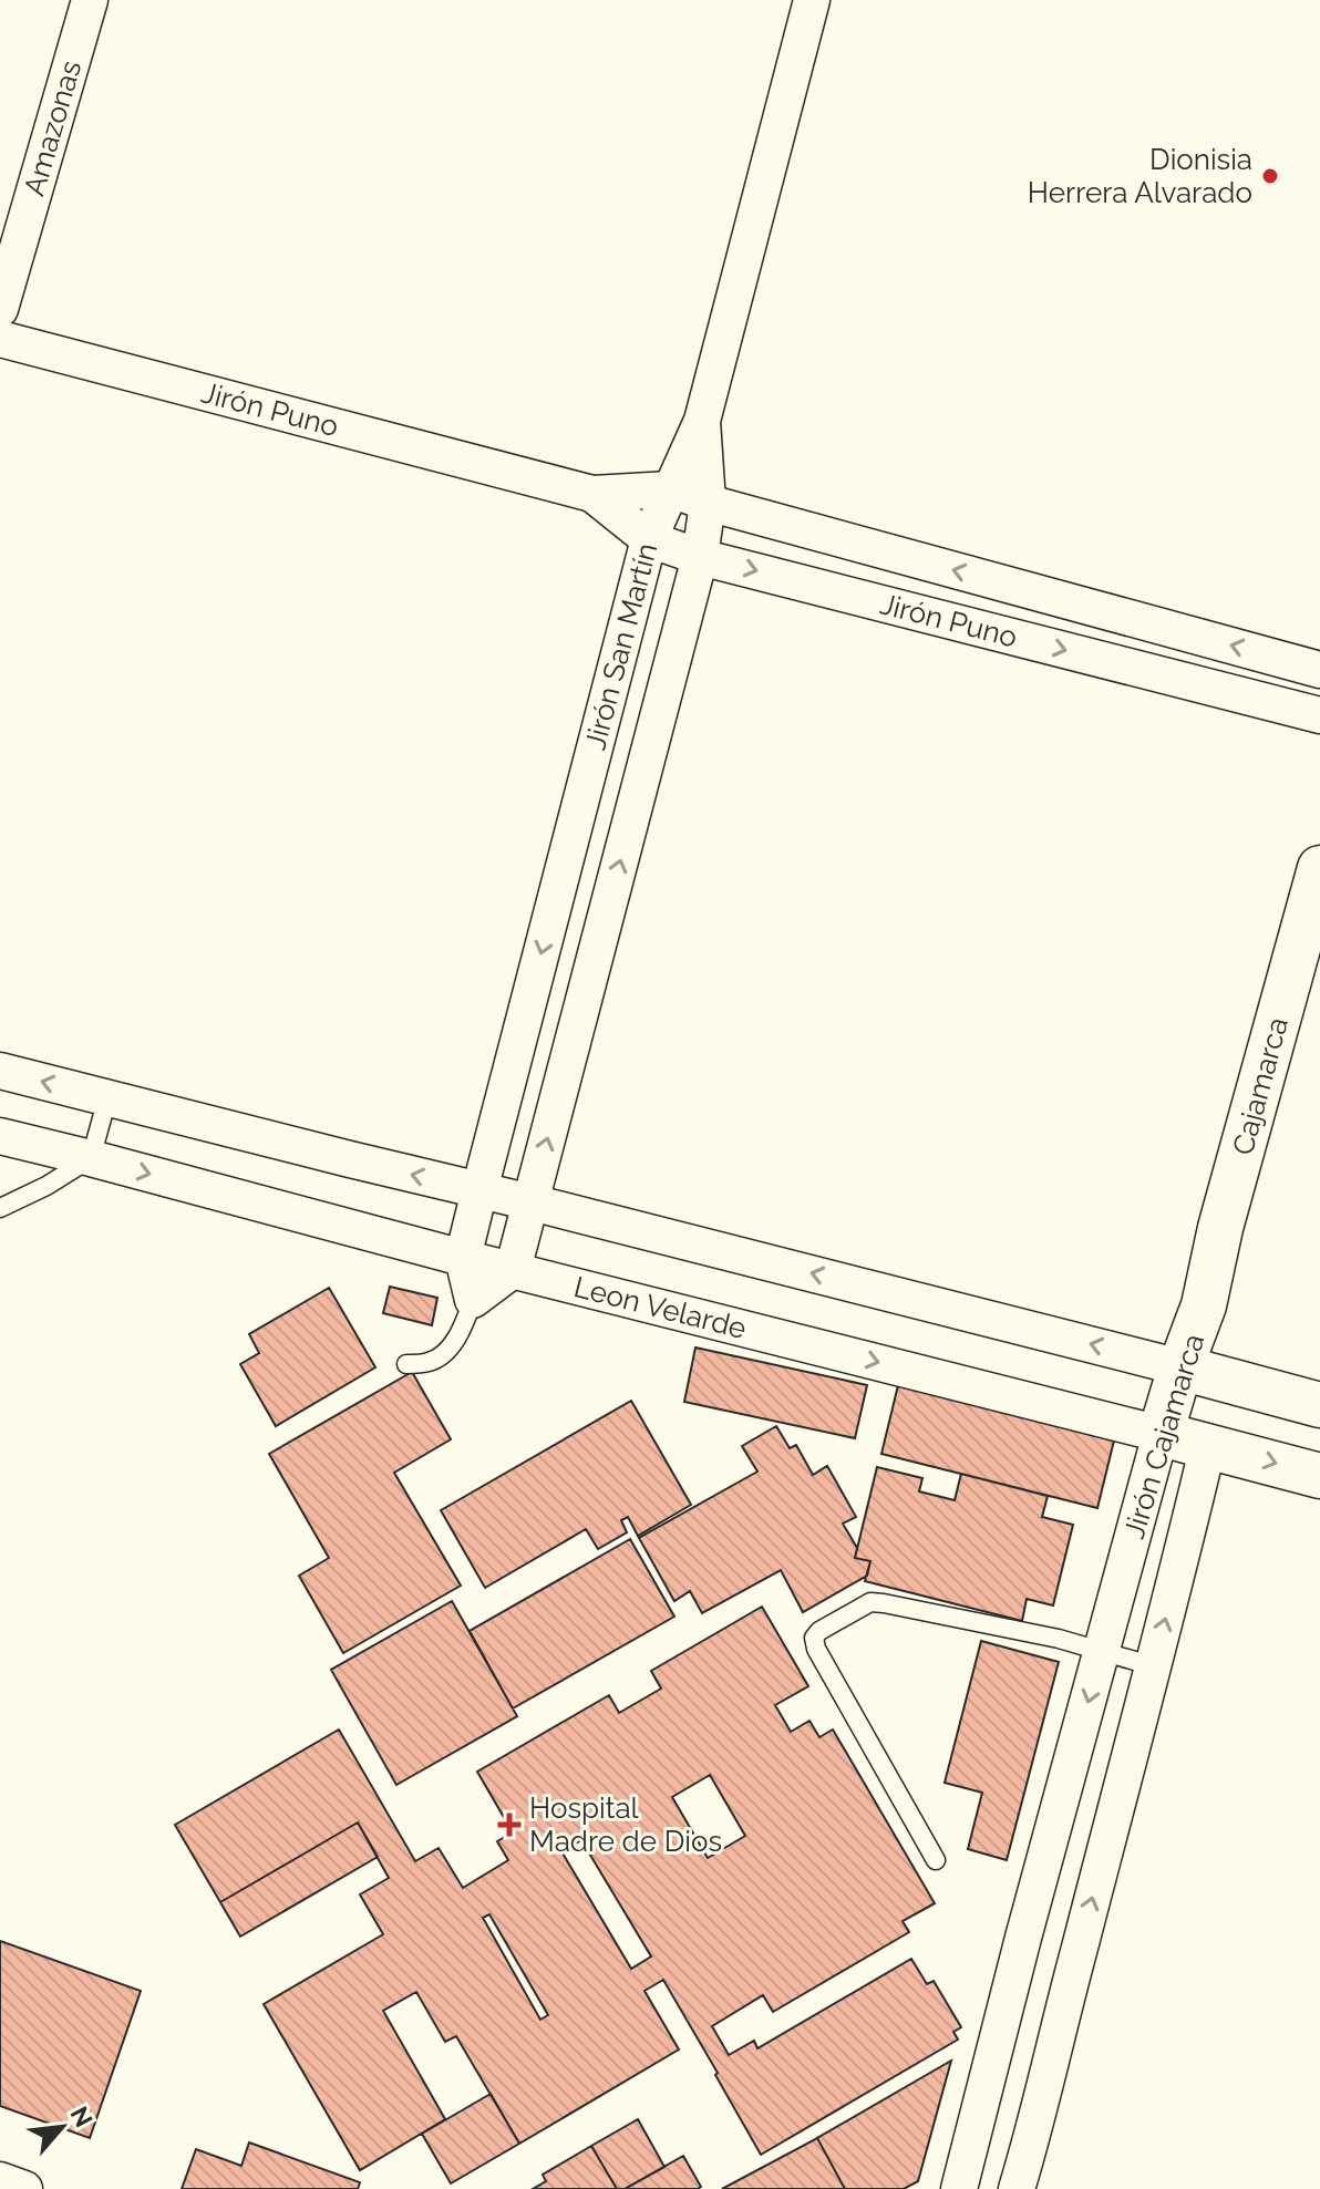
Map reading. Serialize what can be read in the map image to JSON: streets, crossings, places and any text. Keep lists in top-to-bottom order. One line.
{"streets":{"street":["Amazonas","Jirón Puno","Jirón San Martín","Cajamarca","Leon Velarde","Jirón Cajamarca"]},"crossings":[["Jirón Puno","Jirón San Martín"],["Jirón San Martín","Leon Velarde"],["Cajamarca","Jirón Cajamarca"],["Leon Velarde","Jirón Cajamarca"]],"places":{"other":["Dionisia Herrera Alvarado"],"health":["Hospital Madre de Dios"]},"north":"top right"}
